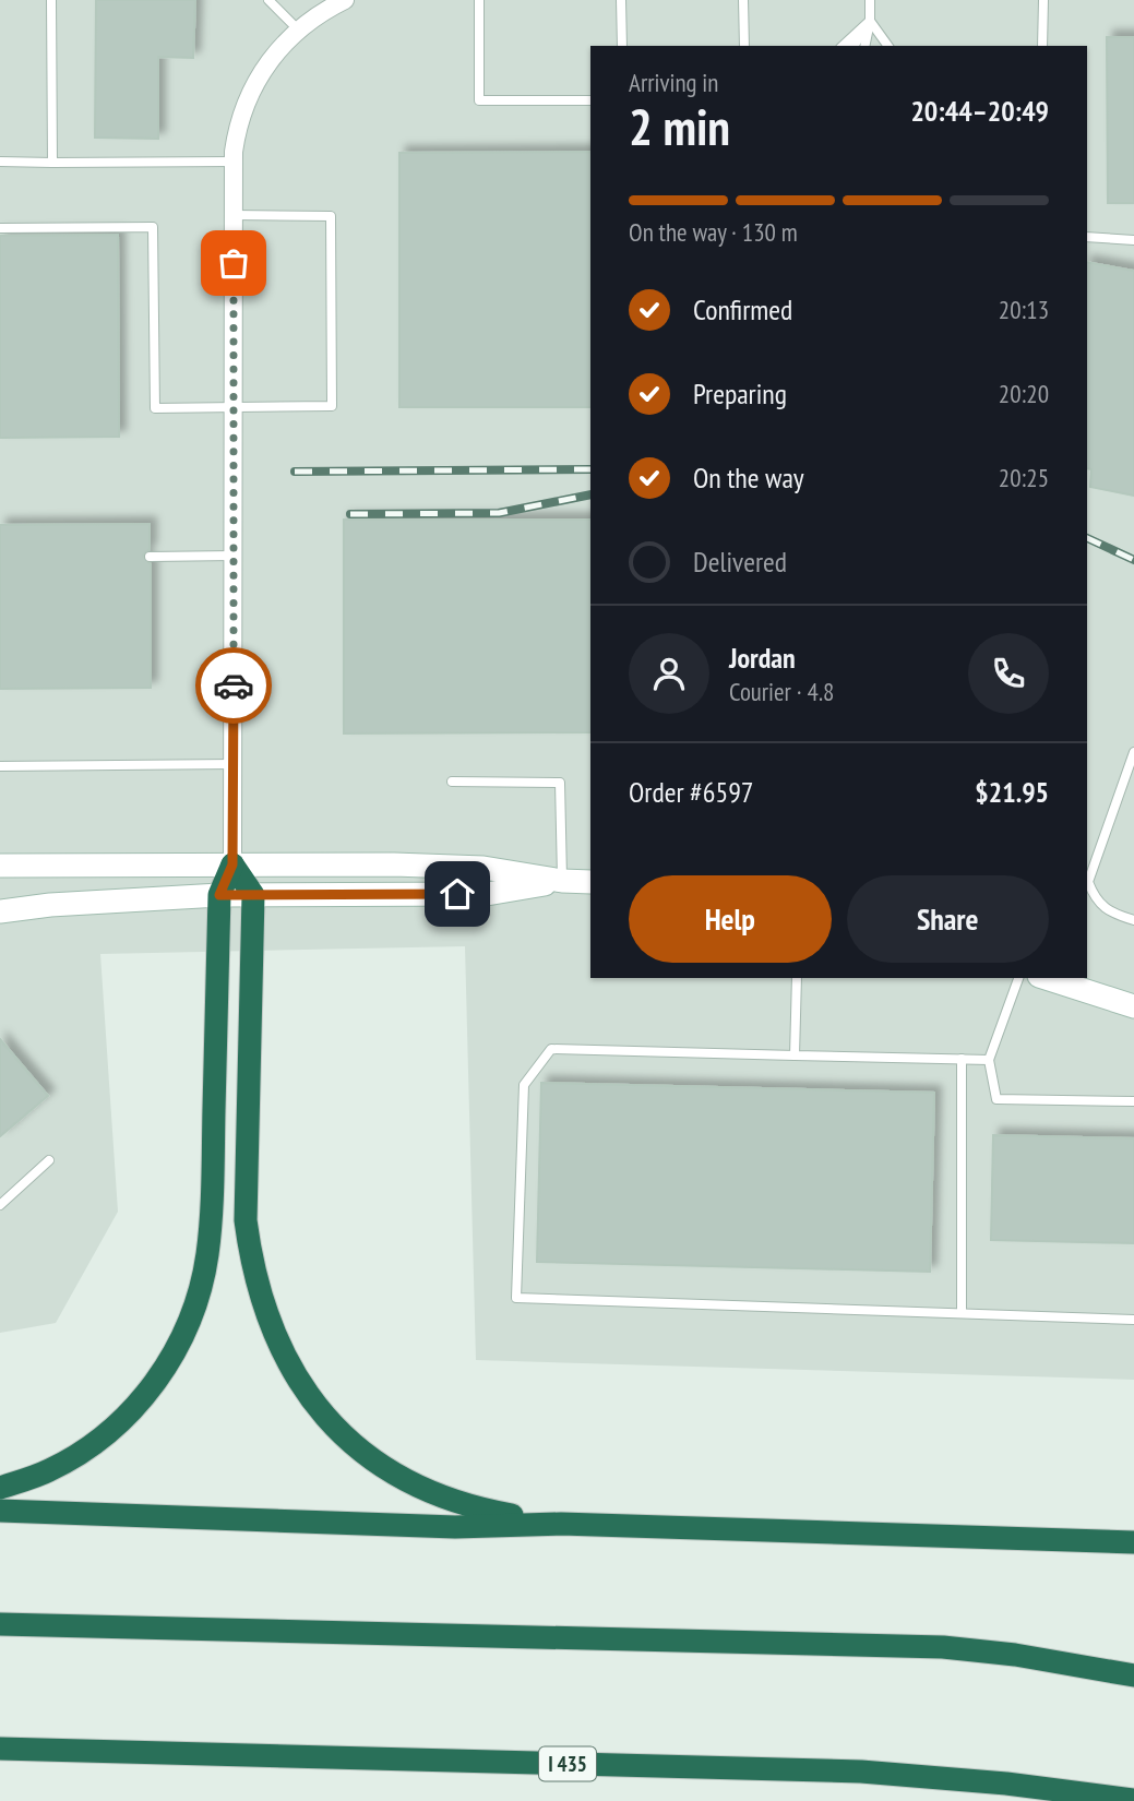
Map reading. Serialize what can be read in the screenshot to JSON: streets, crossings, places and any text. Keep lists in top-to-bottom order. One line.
{"streets":{"highway":["I 435"]},"page":{"heading":["2 min","Arriving in","20:44–20:49"],"panel":["Jordan","Courier · 4.8","Order #6597","$21.95"],"bar":"On the way · 130 m","list":[["Confirmed","20:13"],["Preparing","20:20"],["On the way","20:25"],"Delivered"],"buttons":["Help","Share"]}}
